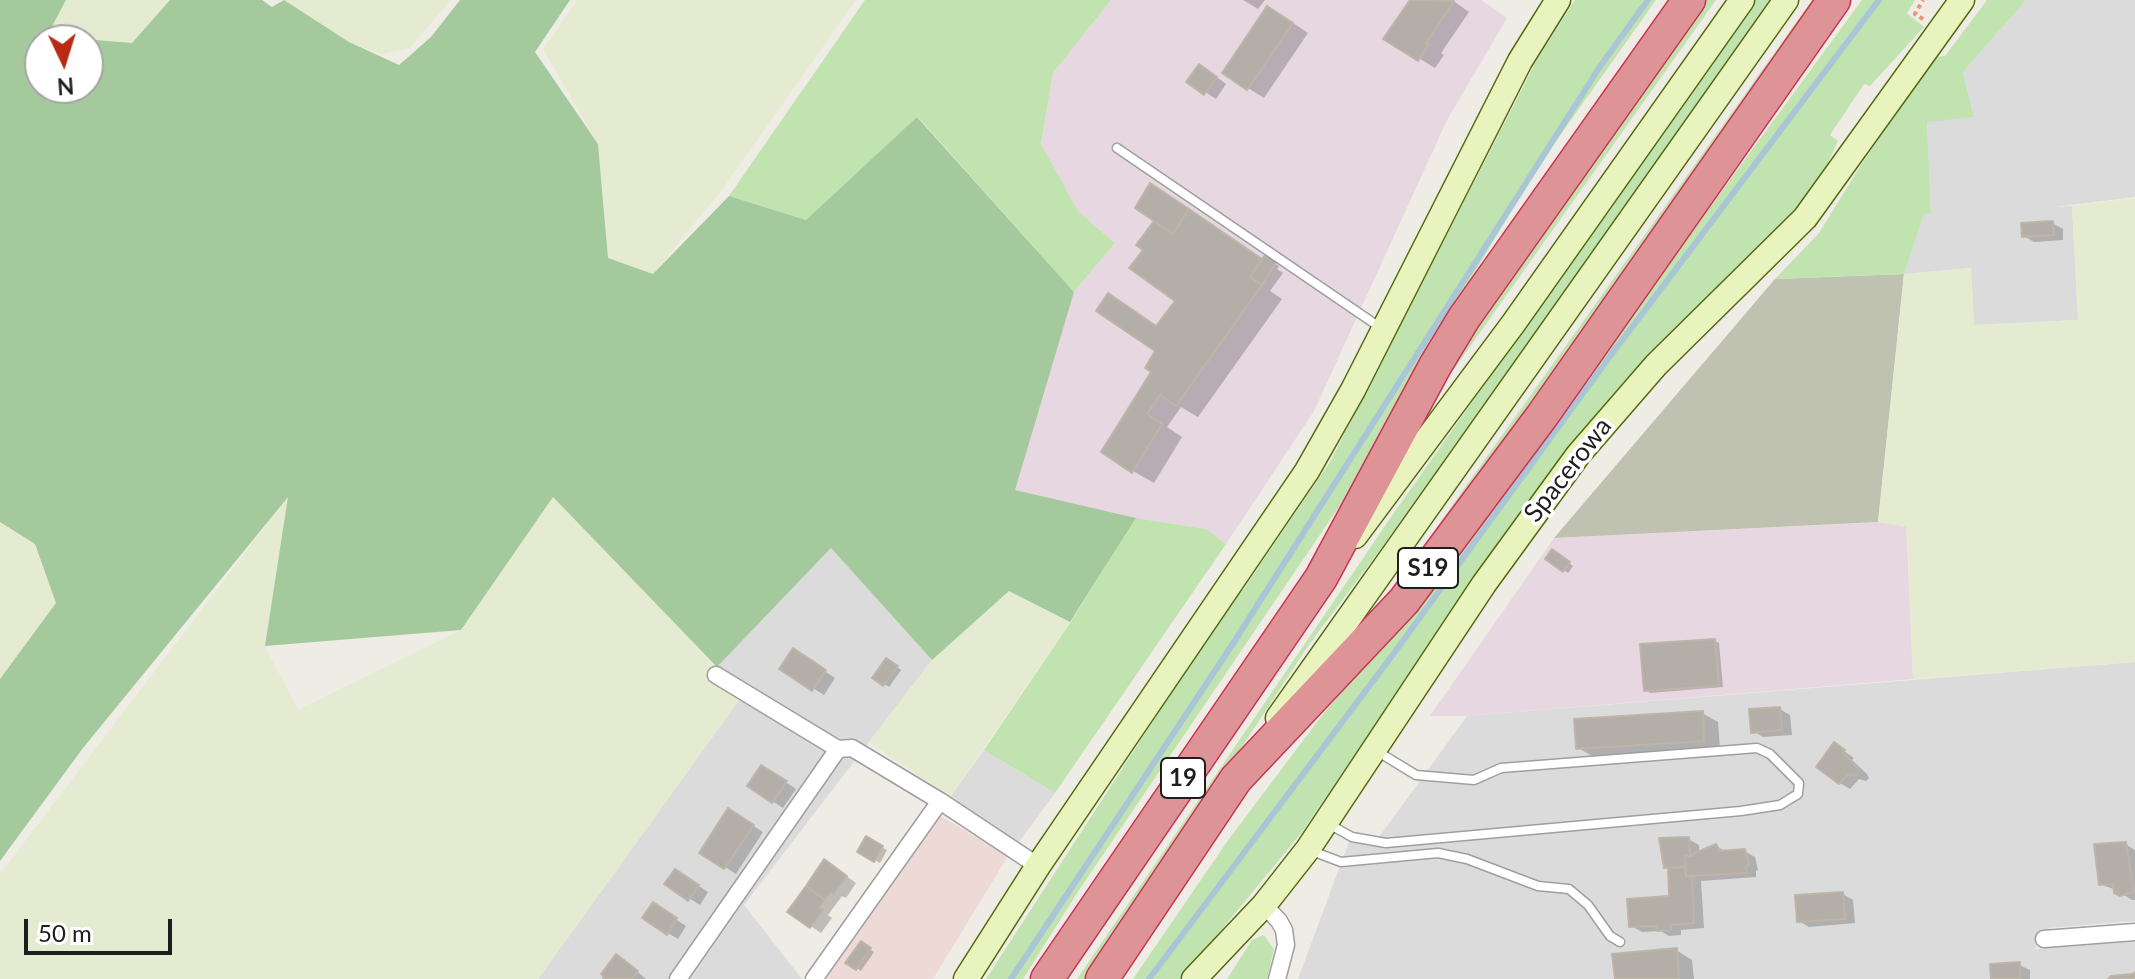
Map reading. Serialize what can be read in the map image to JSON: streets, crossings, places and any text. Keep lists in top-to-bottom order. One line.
{"streets":{"highway":["S19","19"],"street":["Spacerowa"]},"crossings":[["S19","19"]],"scale_bar":"50 m","north":"bottom"}
